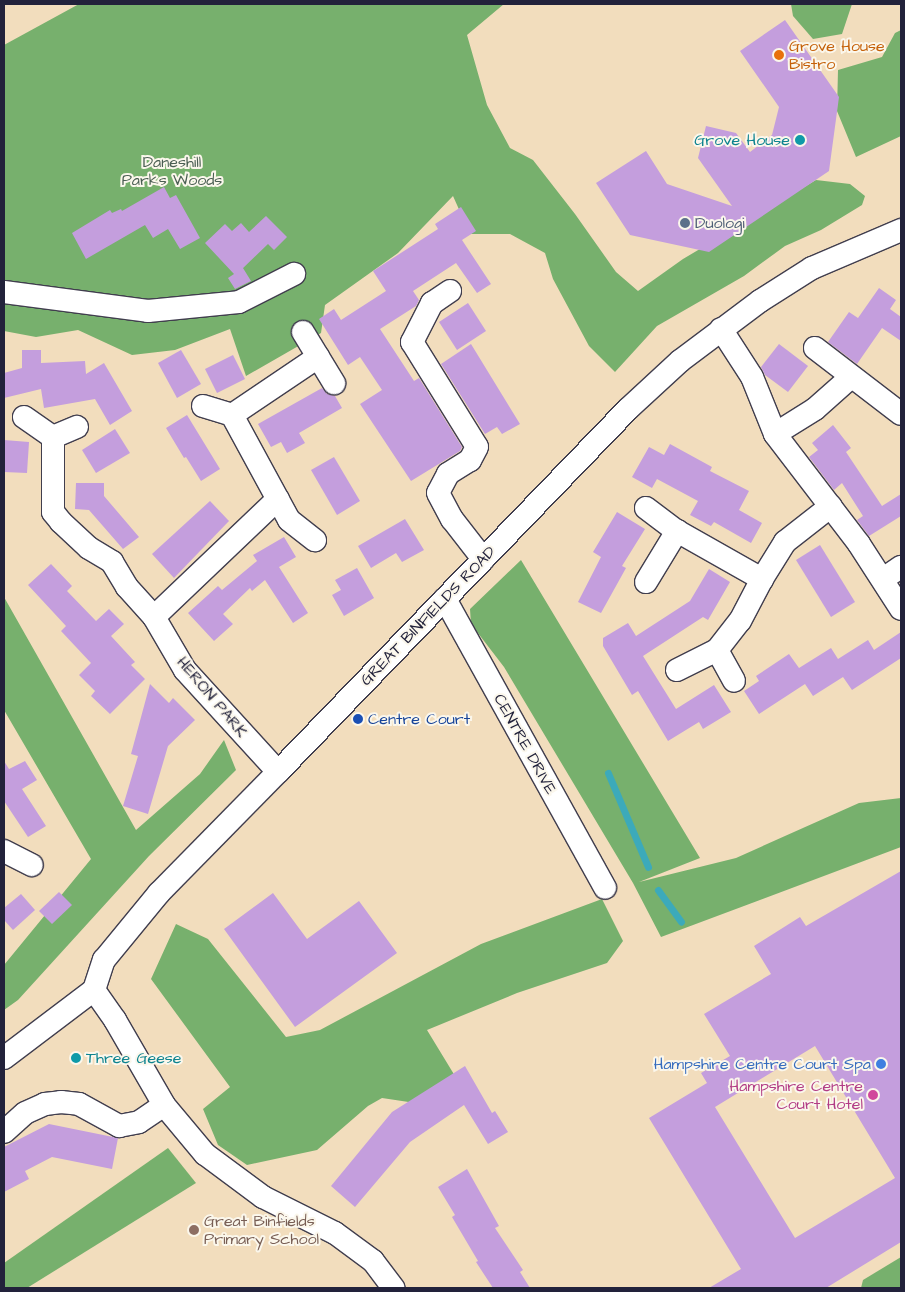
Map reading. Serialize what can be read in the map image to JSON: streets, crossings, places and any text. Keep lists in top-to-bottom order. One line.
{"streets":{"street":["GREAT BINFIELDS ROAD","HERON PARK","CENTRE DRIVE"]},"crossings":[["GREAT BINFIELDS ROAD","HERON PARK"],["GREAT BINFIELDS ROAD","CENTRE DRIVE"]],"parks":["Daneshill Parks Woods"],"places":["Grove House Bistro","Grove House","Duologi","Centre Court","Three Geese","Hampshire Centre Court Spa","Hampshire Centre Court Hotel","Great Binfields Primary School"]}
